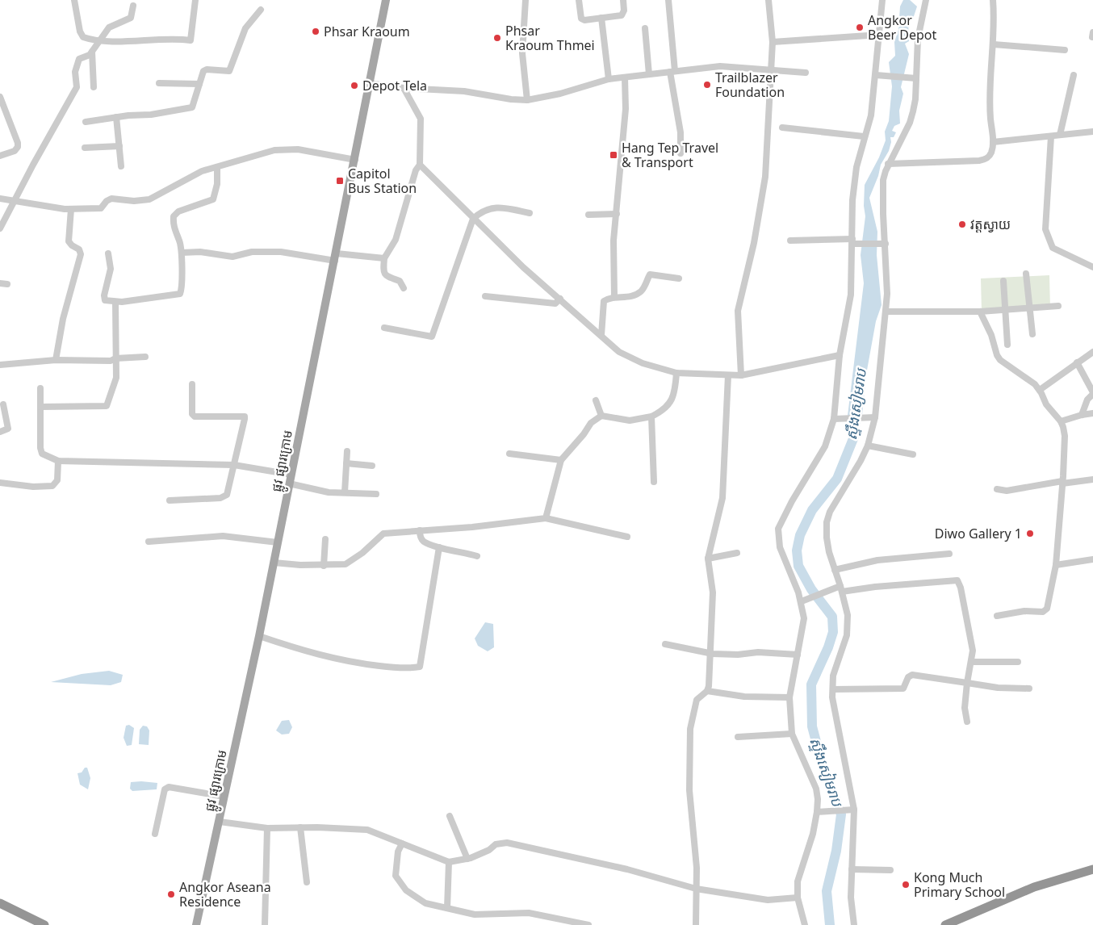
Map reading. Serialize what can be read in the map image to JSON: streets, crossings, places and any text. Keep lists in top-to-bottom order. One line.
{"streets":{"main road":["ផ្លូវ ផ្សារក្រោម"]},"water":["ស្ទឹងសៀមរាប"],"places":{"other":["Angkor Beer Depot","Phsar Kraoum","Phsar Kraoum Thmei","Trailblazer Foundation","Depot Tela","វត្តស្វាយ","Diwo Gallery 1","Kong Much Primary School","Angkor Aseana Residence"],"transit":["Hang Tep Travel & Transport","Capitol Bus Station"]}}
